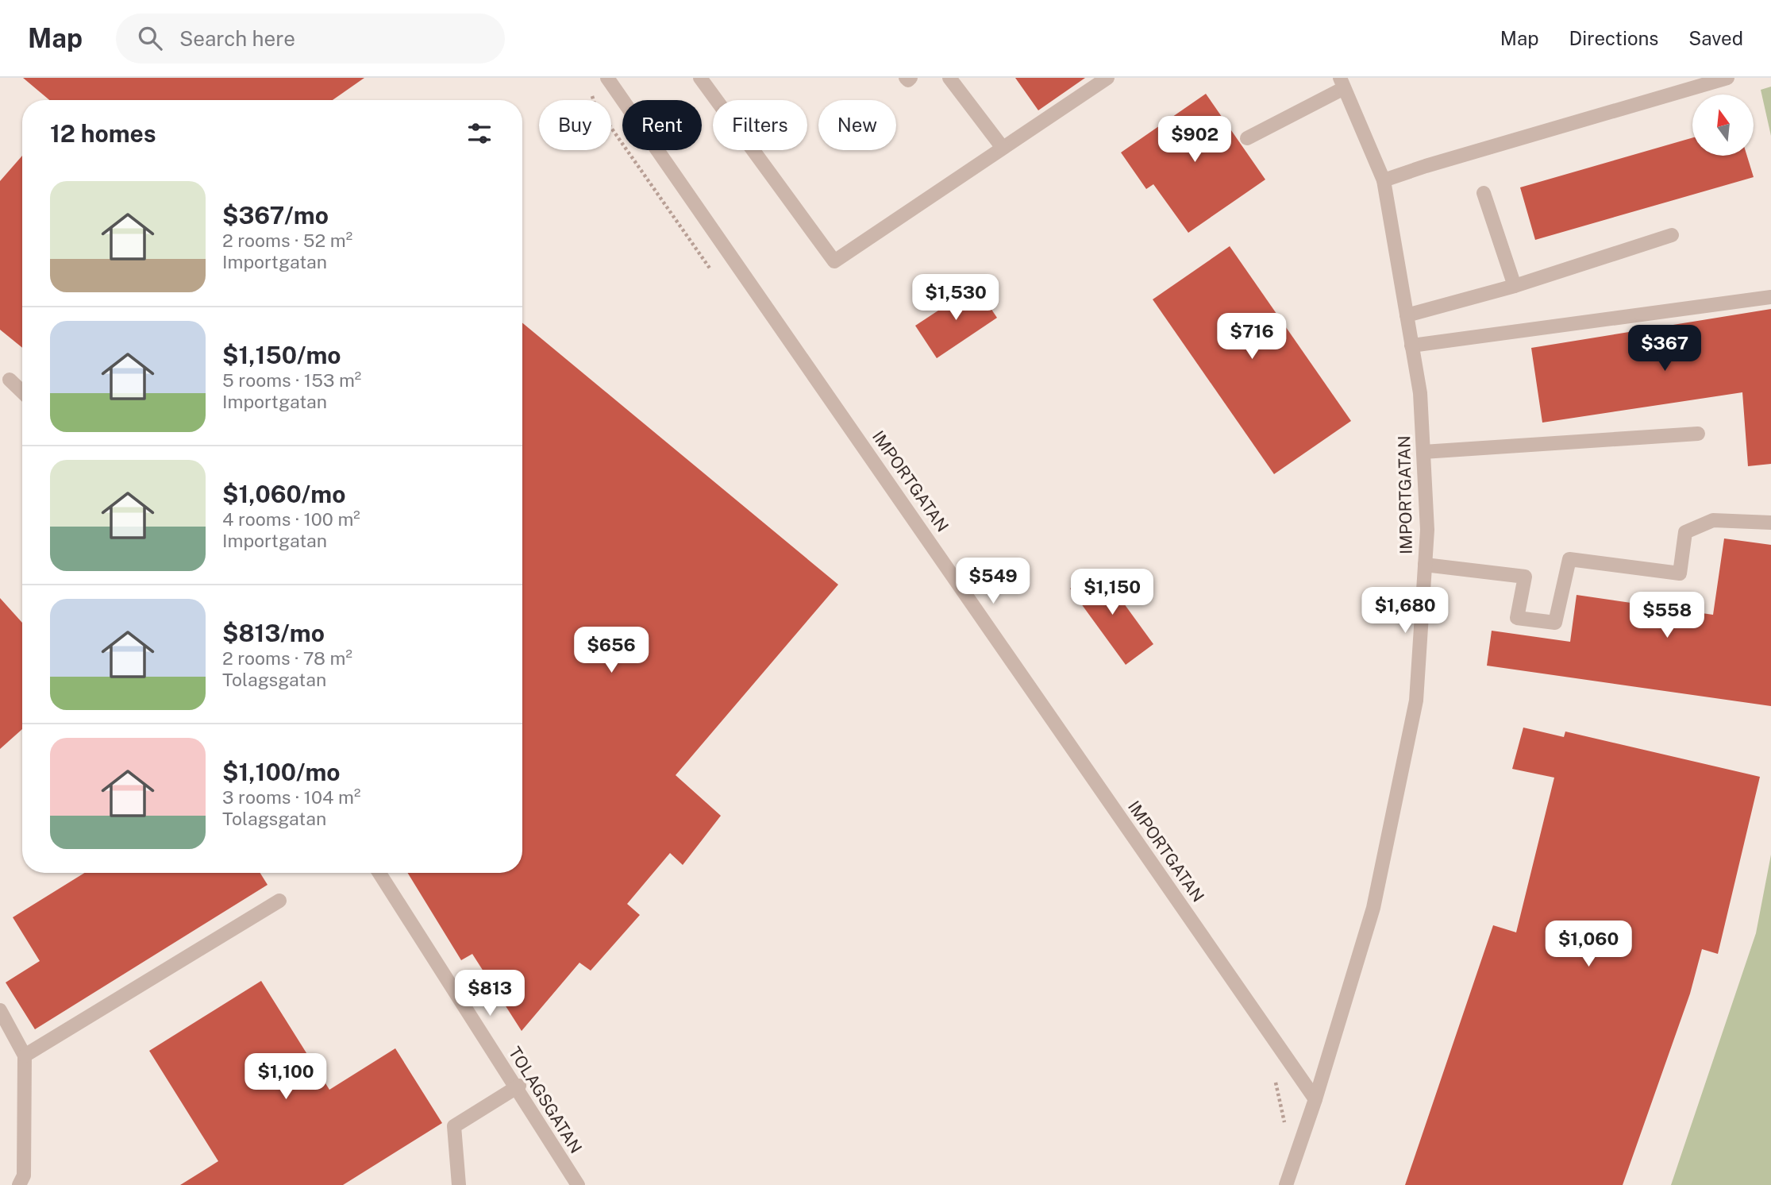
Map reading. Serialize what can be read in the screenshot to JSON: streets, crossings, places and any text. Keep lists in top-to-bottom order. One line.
{"streets":{"street":["IMPORTGATAN","TOLAGSGATAN"]},"north":"top","page":{"header":"Map","search":"Search here","nav":["Map","Directions","Saved"],"chip":["Buy","Rent","Filters","New"],"heading":"12 homes","price":["$902","$1,530","$716","$367","$549","$1,150","$1,680","$558","$656","$1,060","$813","$1,100"],"list":[{"name":"$367/mo","note":"2 rooms · 52 m² · Importgatan"},{"name":"$1,150/mo","note":"5 rooms · 153 m² · Importgatan"},{"name":"$1,060/mo","note":"4 rooms · 100 m² · Importgatan"},{"name":"$813/mo","note":"2 rooms · 78 m² · Tolagsgatan"},{"name":"$1,100/mo","note":"3 rooms · 104 m² · Tolagsgatan"}]}}
